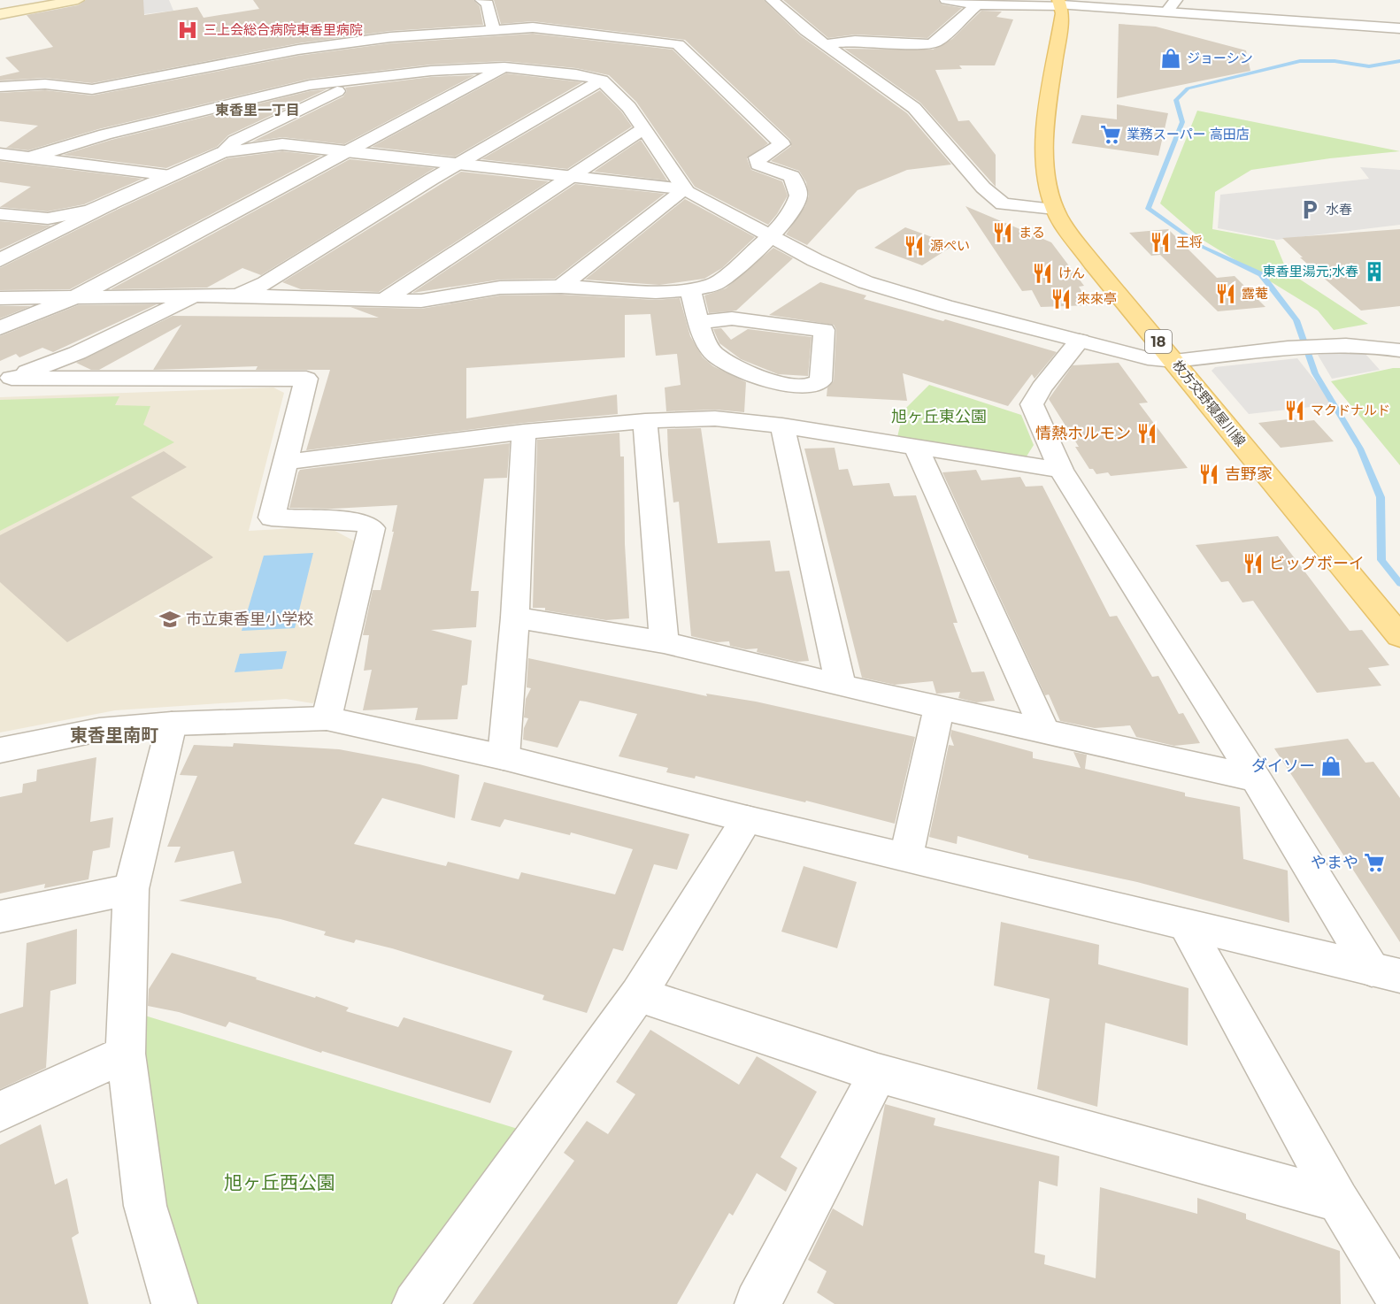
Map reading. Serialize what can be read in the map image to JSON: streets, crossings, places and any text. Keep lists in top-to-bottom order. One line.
{"streets":{"main road":["18","枚方交野寝屋川線"]},"districts":["東香里一丁目","東香里南町"],"parks":["旭ヶ丘東公園","旭ヶ丘西公園"],"places":{"hospital":["三上会総合病院東香里病院"],"shop":["ジョーシン","ダイソー"],"supermarket":["業務スーパー 高田店","やまや"],"parking":["水春"],"restaurant":["まる","王将","源ぺい","けん","露菴","來來亭","マクドナルド","情熱ホルモン","吉野家","ビッグボーイ"],"building":["東香里湯元;水春"],"school or university":["市立東香里小学校"]}}
